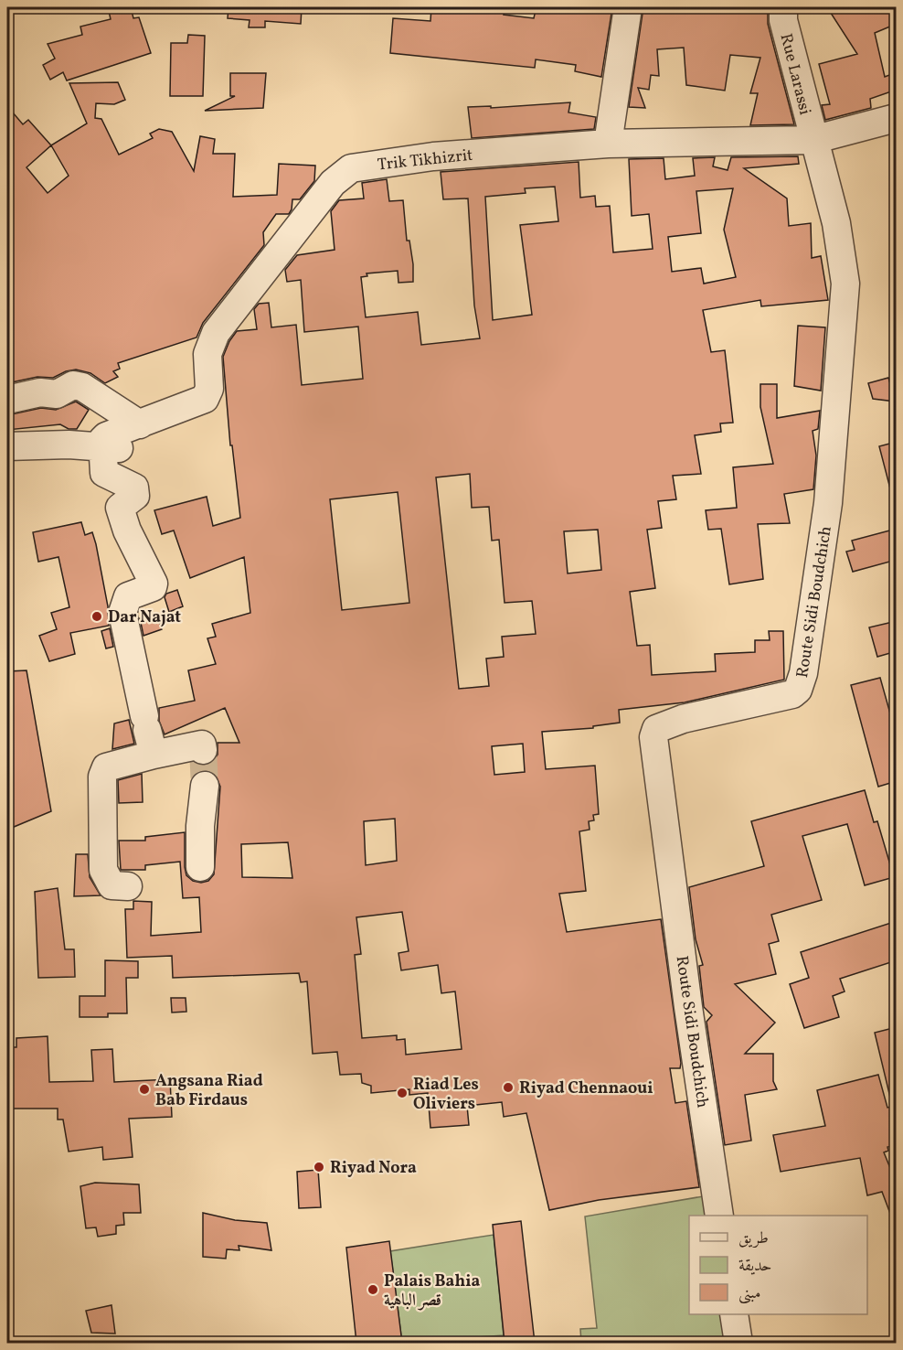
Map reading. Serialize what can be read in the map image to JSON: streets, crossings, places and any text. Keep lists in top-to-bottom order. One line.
{"streets":{"street":["Rue Larassi","Trik Tikhizrit","Route Sidi Boudchich"]},"crossings":[["Rue Larassi","Trik Tikhizrit"],["Rue Larassi","Route Sidi Boudchich"],["Trik Tikhizrit","Route Sidi Boudchich"]],"places":["Dar Najat","Riyad Chennaoui","Angsana Riad Bab Firdaus","Riad Les Oliviers","Riyad Nora","Palais Bahia قصر الباهية"],"legend":["طريق","حديقة","مبنى"]}
